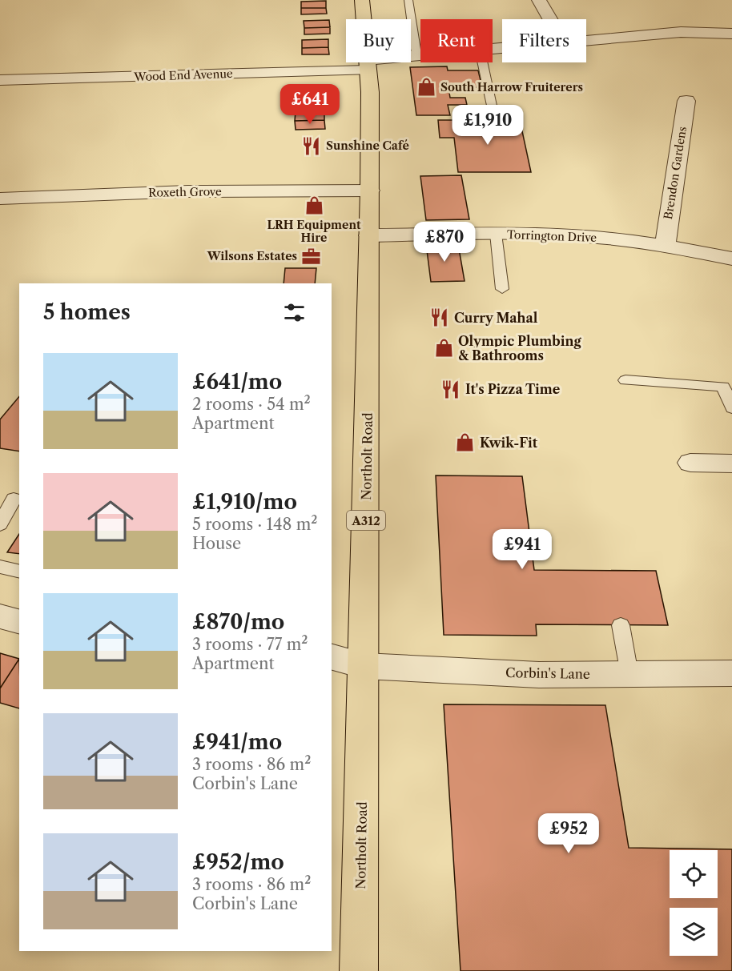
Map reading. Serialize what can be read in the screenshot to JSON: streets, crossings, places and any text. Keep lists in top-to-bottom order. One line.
{"streets":{"main road":["Northolt Road","A312"],"street":["Wood End Avenue","Brendon Gardens","Roxeth Grove","Torrington Drive","Corbin's Lane"]},"crossings":[["Wood End Avenue","Northolt Road"],["Brendon Gardens","Torrington Drive"],["Roxeth Grove","Northolt Road"],["Torrington Drive","Northolt Road"],["Northolt Road","Corbin's Lane"]],"places":{"shop":["South Harrow Fruiterers","LRH Equipment Hire","Olympic Plumbing & Bathrooms","Kwik-Fit"],"restaurant":["Sunshine Café","Curry Mahal","It's Pizza Time"],"office":["Wilsons Estates"]},"page":{"chip":["Buy","Rent","Filters"],"price":["£641","£1,910","£870","£941","£952"],"heading":"5 homes","list":[{"name":"£641/mo","note":"2 rooms · 54 m² · Apartment"},{"name":"£1,910/mo","note":"5 rooms · 148 m² · House"},{"name":"£870/mo","note":"3 rooms · 77 m² · Apartment"},{"name":"£941/mo","note":"3 rooms · 86 m² · Corbin's Lane"},{"name":"£952/mo","note":"3 rooms · 86 m² · Corbin's Lane"}]}}
